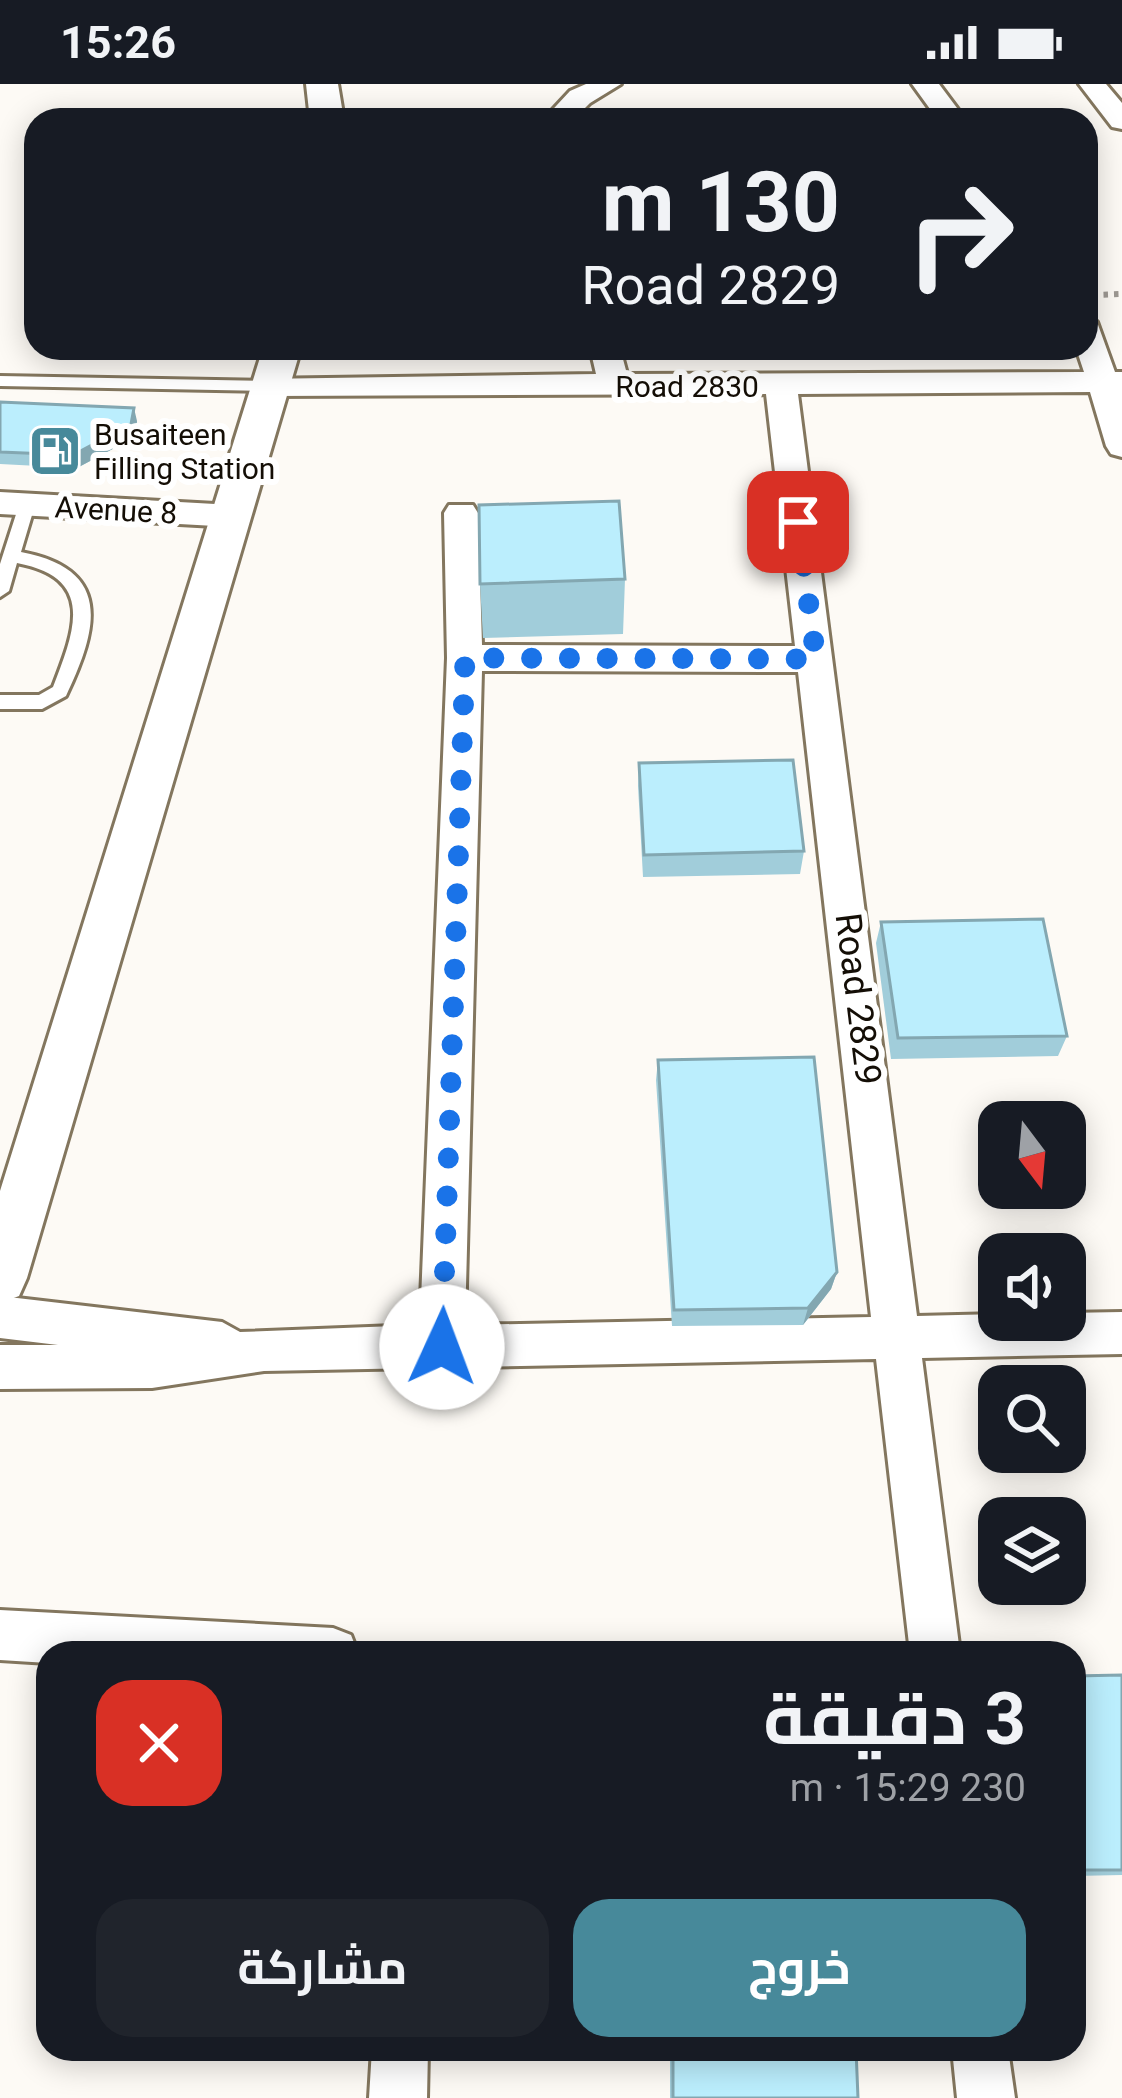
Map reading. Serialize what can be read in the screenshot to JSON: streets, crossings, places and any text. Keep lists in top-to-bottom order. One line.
{"streets":{"street":["Road 2830","Avenue 8","Road 2829"]},"crossings":[["Road 2830","Road 2829"]],"places":{"fuel station":["Busaiteen Filling Station"]},"north":"bottom","page":{"status":"15:26","turn":["130 m","Road 2829"],"heading":["3 دقيقة","230 m · 15:29"],"buttons":["خروج","مشاركة"]}}
